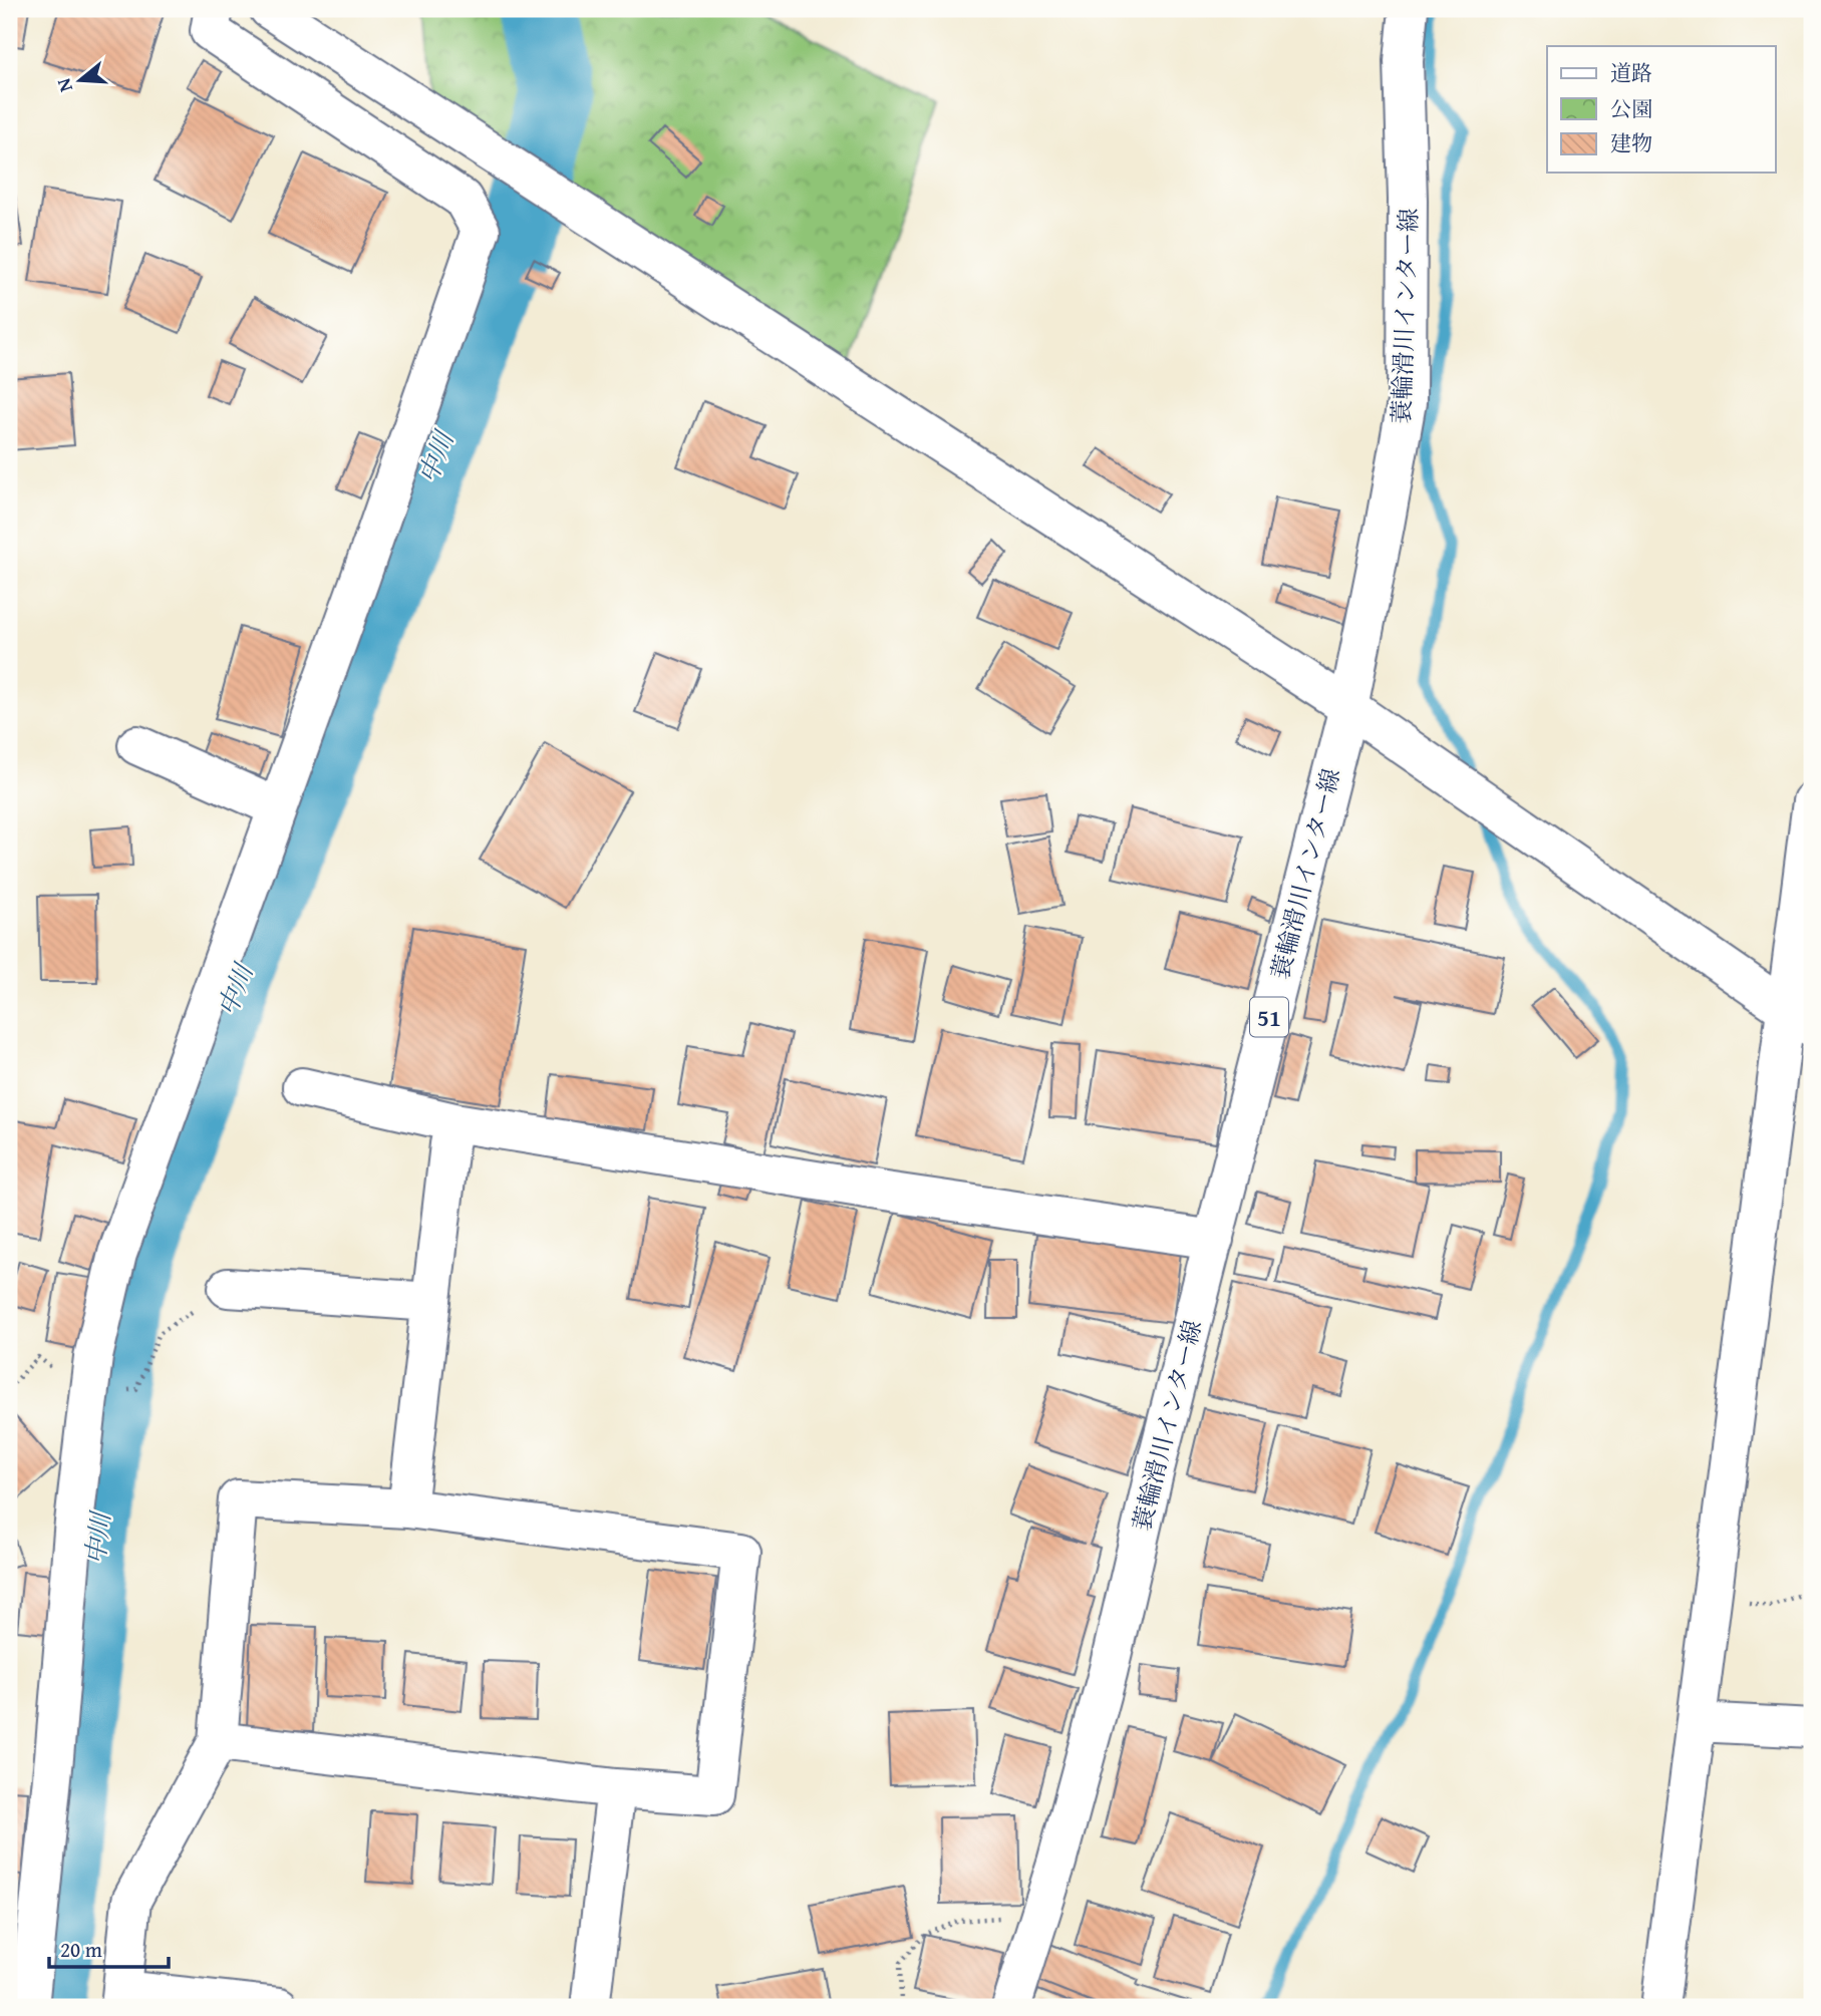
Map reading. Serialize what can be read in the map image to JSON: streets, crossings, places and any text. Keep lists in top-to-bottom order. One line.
{"streets":{"street":["蓑輪滑川インター線","51"]},"water":["中川"],"legend":["道路","公園","建物"],"scale_bar":"20 m","north":"left"}
